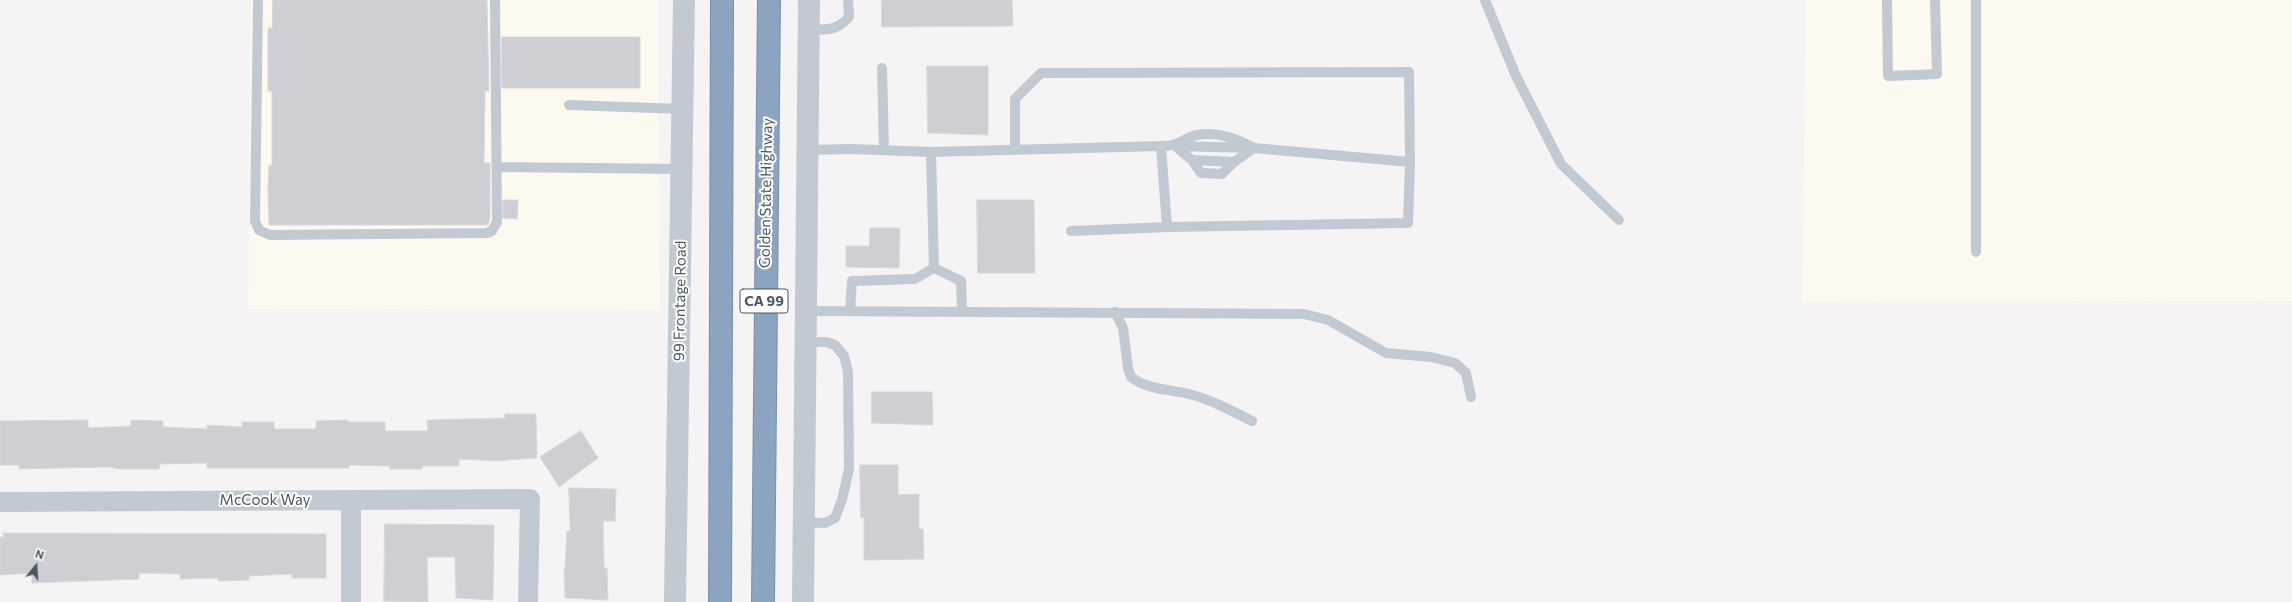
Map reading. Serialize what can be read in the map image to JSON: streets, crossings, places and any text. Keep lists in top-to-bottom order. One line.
{"streets":{"highway":["Golden State Highway","CA 99"],"street":["99 Frontage Road","McCook Way"]},"north":"top"}
